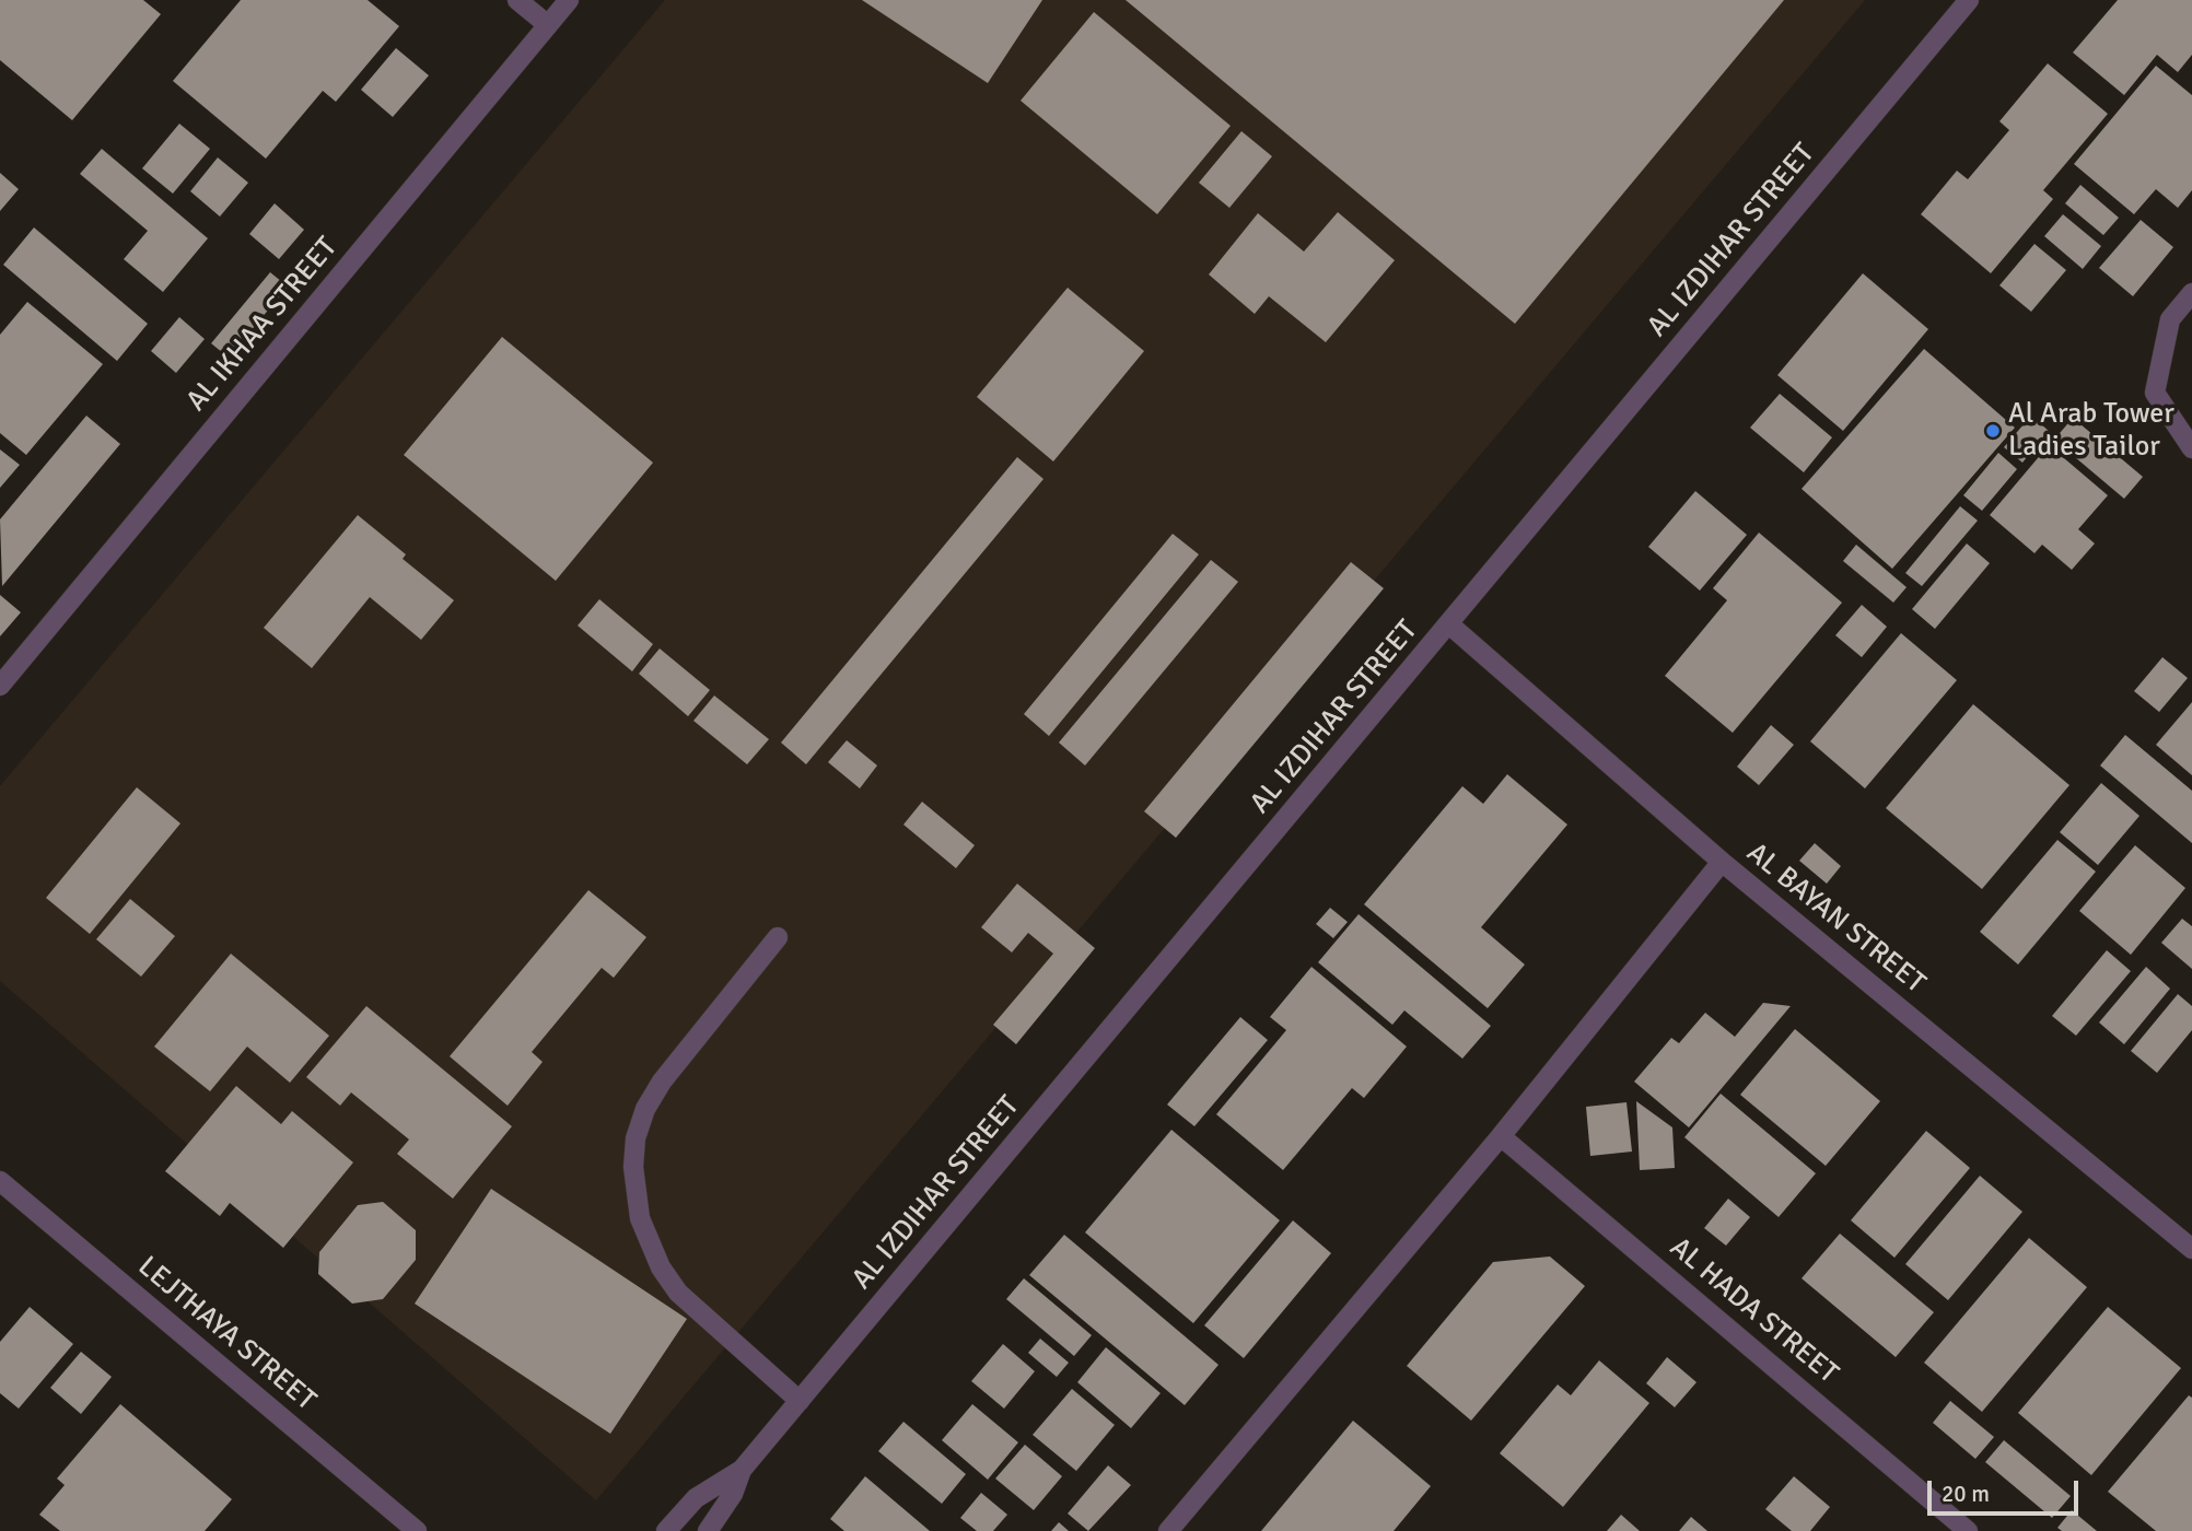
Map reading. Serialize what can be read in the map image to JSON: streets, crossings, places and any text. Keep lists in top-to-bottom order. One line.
{"streets":{"street":["AL IZDIHAR STREET","AL IKHAA STREET","AL BAYAN STREET","AL HADA STREET","LEJTHAYA STREET"]},"crossings":[["AL IZDIHAR STREET","AL BAYAN STREET"]],"places":["Al Arab Tower Ladies Tailor"],"scale_bar":"20 m"}
